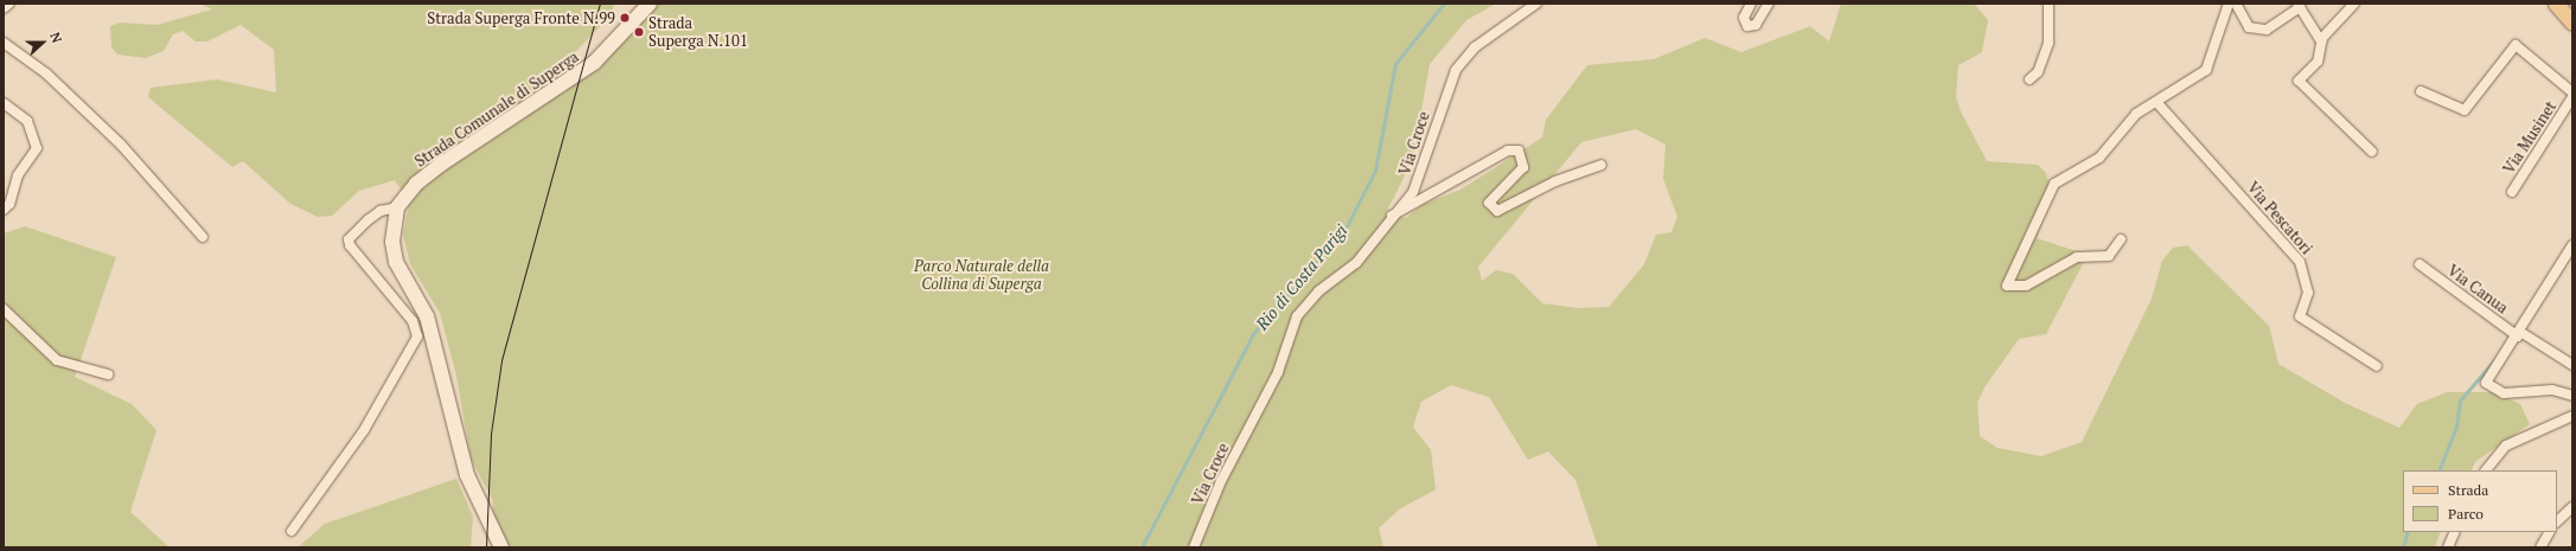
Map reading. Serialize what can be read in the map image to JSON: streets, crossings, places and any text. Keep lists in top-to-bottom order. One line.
{"streets":{"street":["Strada Comunale di Superga","Via Musinet","Via Croce","Via Pescatori","Via Canua"]},"water":["Rio di Costa Parigi"],"parks":["Parco Naturale della Collina di Superga"],"places":["Strada Superga Fronte N.99","Strada Superga N.101"],"legend":["Strada","Parco"],"north":"right"}
